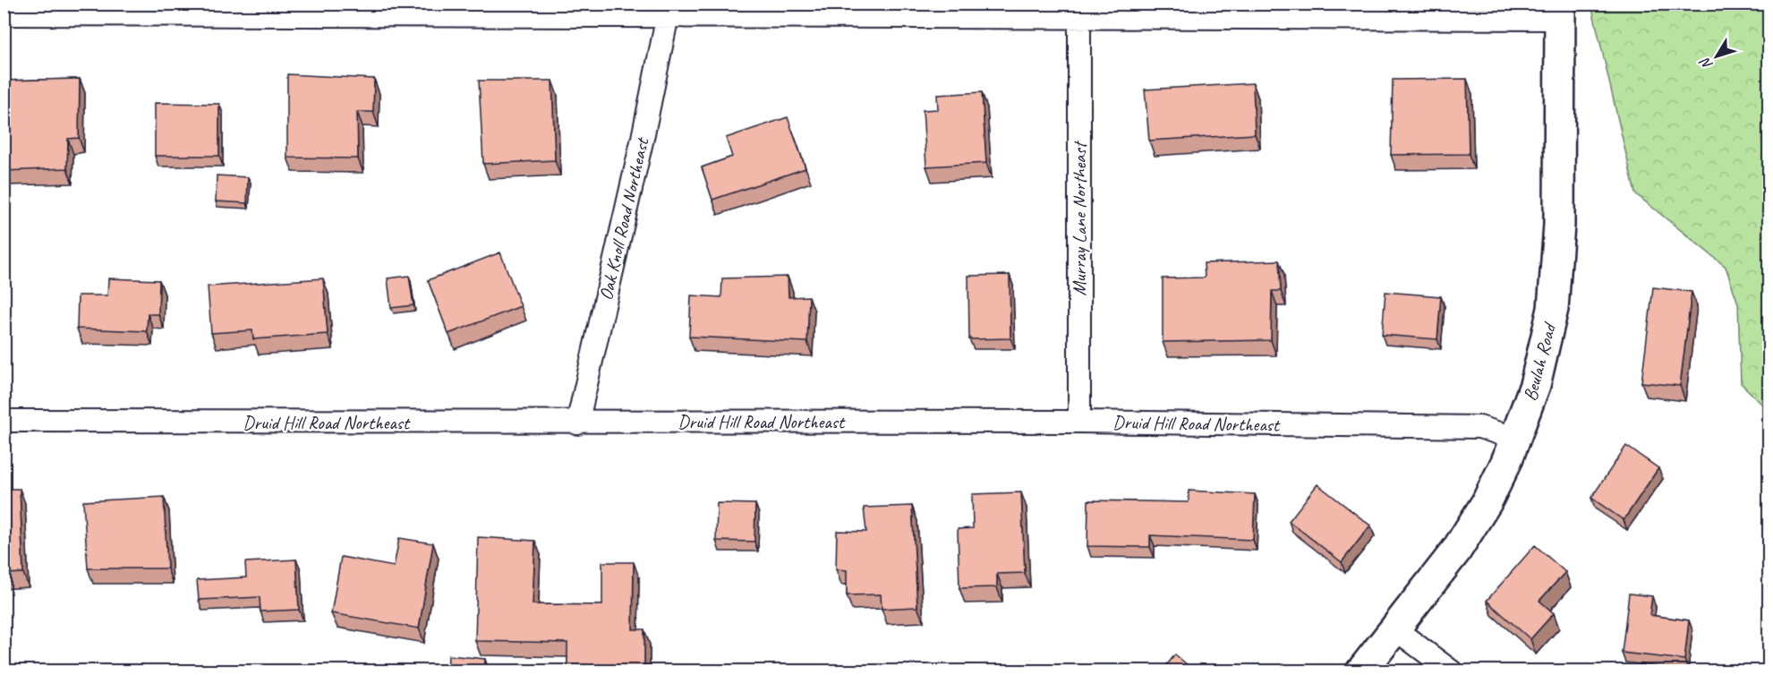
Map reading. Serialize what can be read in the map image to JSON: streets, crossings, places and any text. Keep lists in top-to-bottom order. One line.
{"streets":{"main road":["Beulah Road"],"street":["Oak Knoll Road Northeast","Murray Lane Northeast","Druid Hill Road Northeast"]},"crossings":[["Oak Knoll Road Northeast","Druid Hill Road Northeast"],["Murray Lane Northeast","Druid Hill Road Northeast"],["Beulah Road","Druid Hill Road Northeast"]],"north":"bottom left"}
